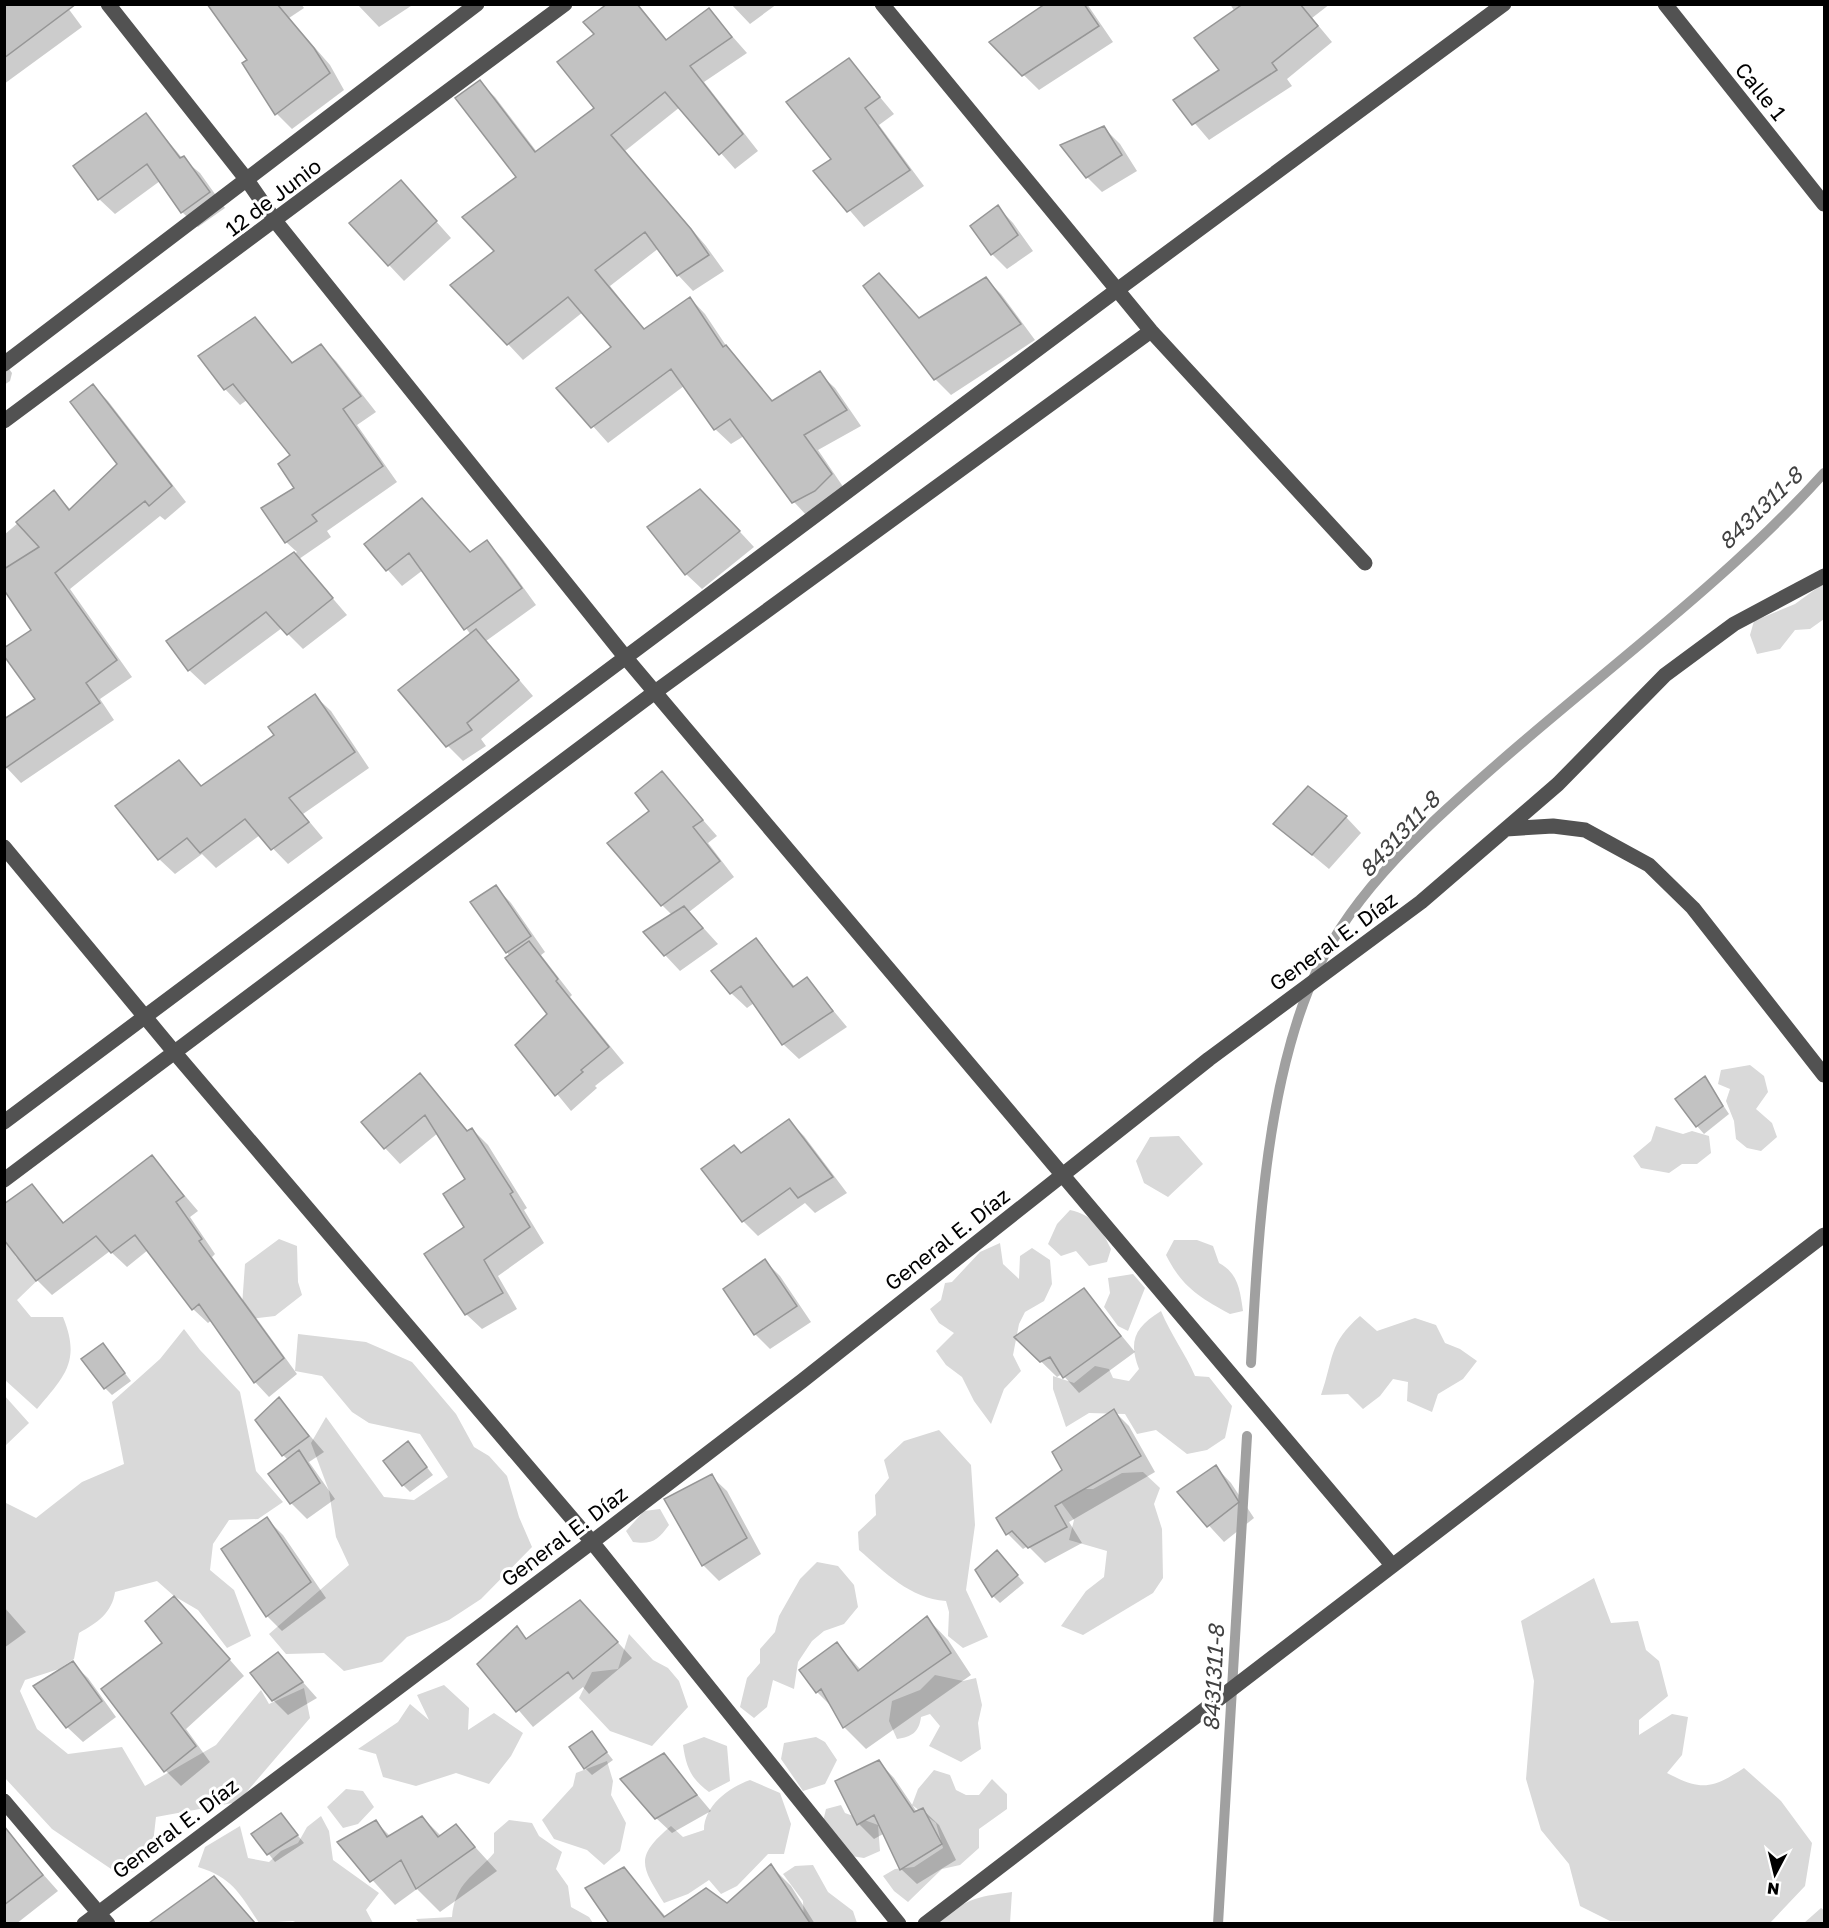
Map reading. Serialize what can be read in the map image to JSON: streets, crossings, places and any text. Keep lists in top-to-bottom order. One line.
{"streets":{"street":["Calle 1","12 de Junio","General E. Díaz"]},"water":["8431311-8"],"north":"bottom"}
